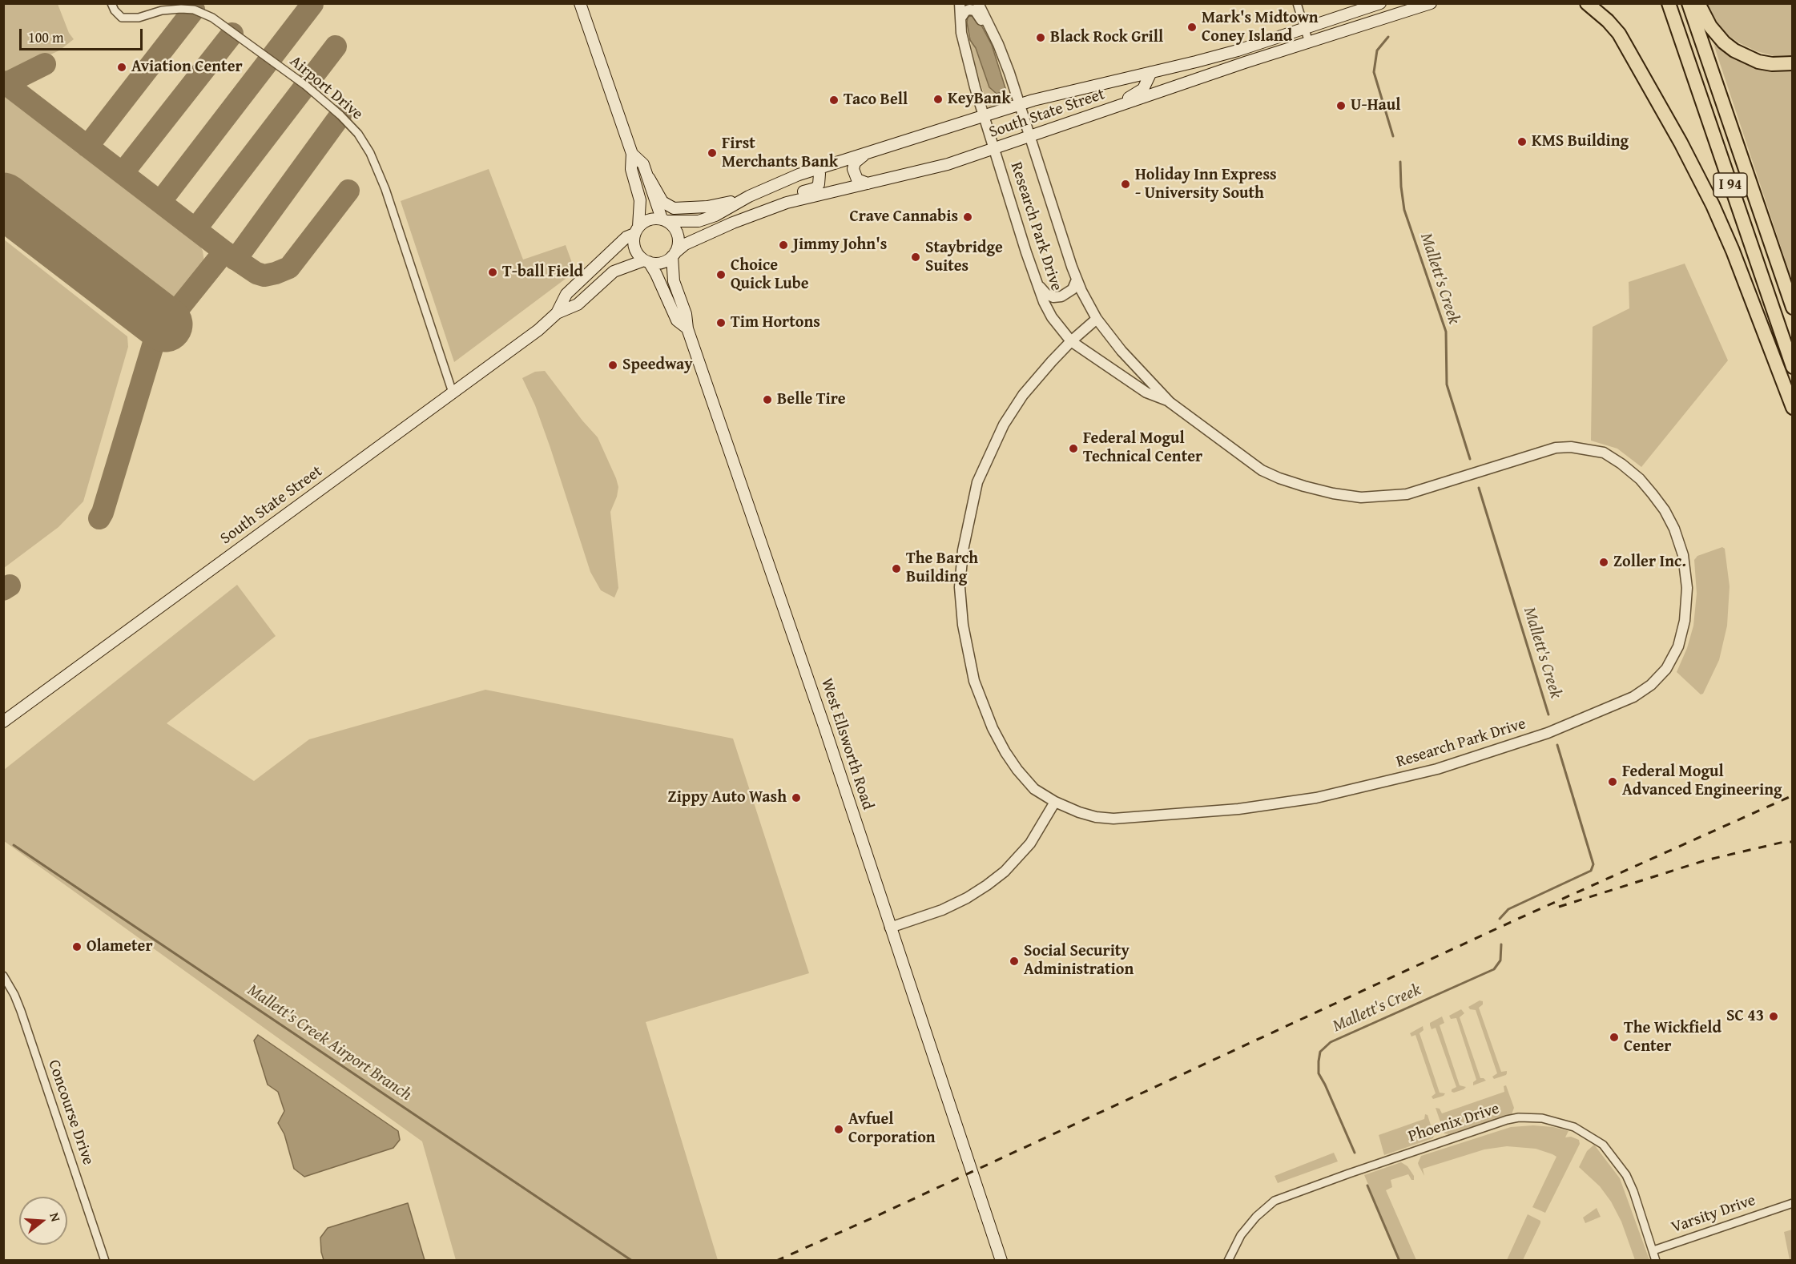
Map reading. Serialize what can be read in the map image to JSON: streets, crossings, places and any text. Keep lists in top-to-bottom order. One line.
{"streets":{"highway":["I 94"],"main road":["South State Street","West Ellsworth Road"],"street":["Airport Drive","Research Park Drive","Concourse Drive","Phoenix Drive","Varsity Drive"]},"crossings":[["Airport Drive","South State Street"],["South State Street","Research Park Drive"],["South State Street","West Ellsworth Road"],["Phoenix Drive","Varsity Drive"]],"water":["Mallett's Creek","Mallett's Creek Airport Branch"],"places":["Mark's Midtown Coney Island","Black Rock Grill","Aviation Center","KeyBank","Taco Bell","U-Haul","KMS Building","First Merchants Bank","Holiday Inn Express - University South","Crave Cannabis","Jimmy John's","Staybridge Suites","T-ball Field","Choice Quick Lube","Tim Hortons","Speedway","Belle Tire","Federal Mogul Technical Center","Zoller Inc.","The Barch Building","Federal Mogul Advanced Engineering","Zippy Auto Wash","Olameter","Social Security Administration","SC 43","The Wickfield Center","Avfuel Corporation"],"scale_bar":"100 m","north":"right"}
